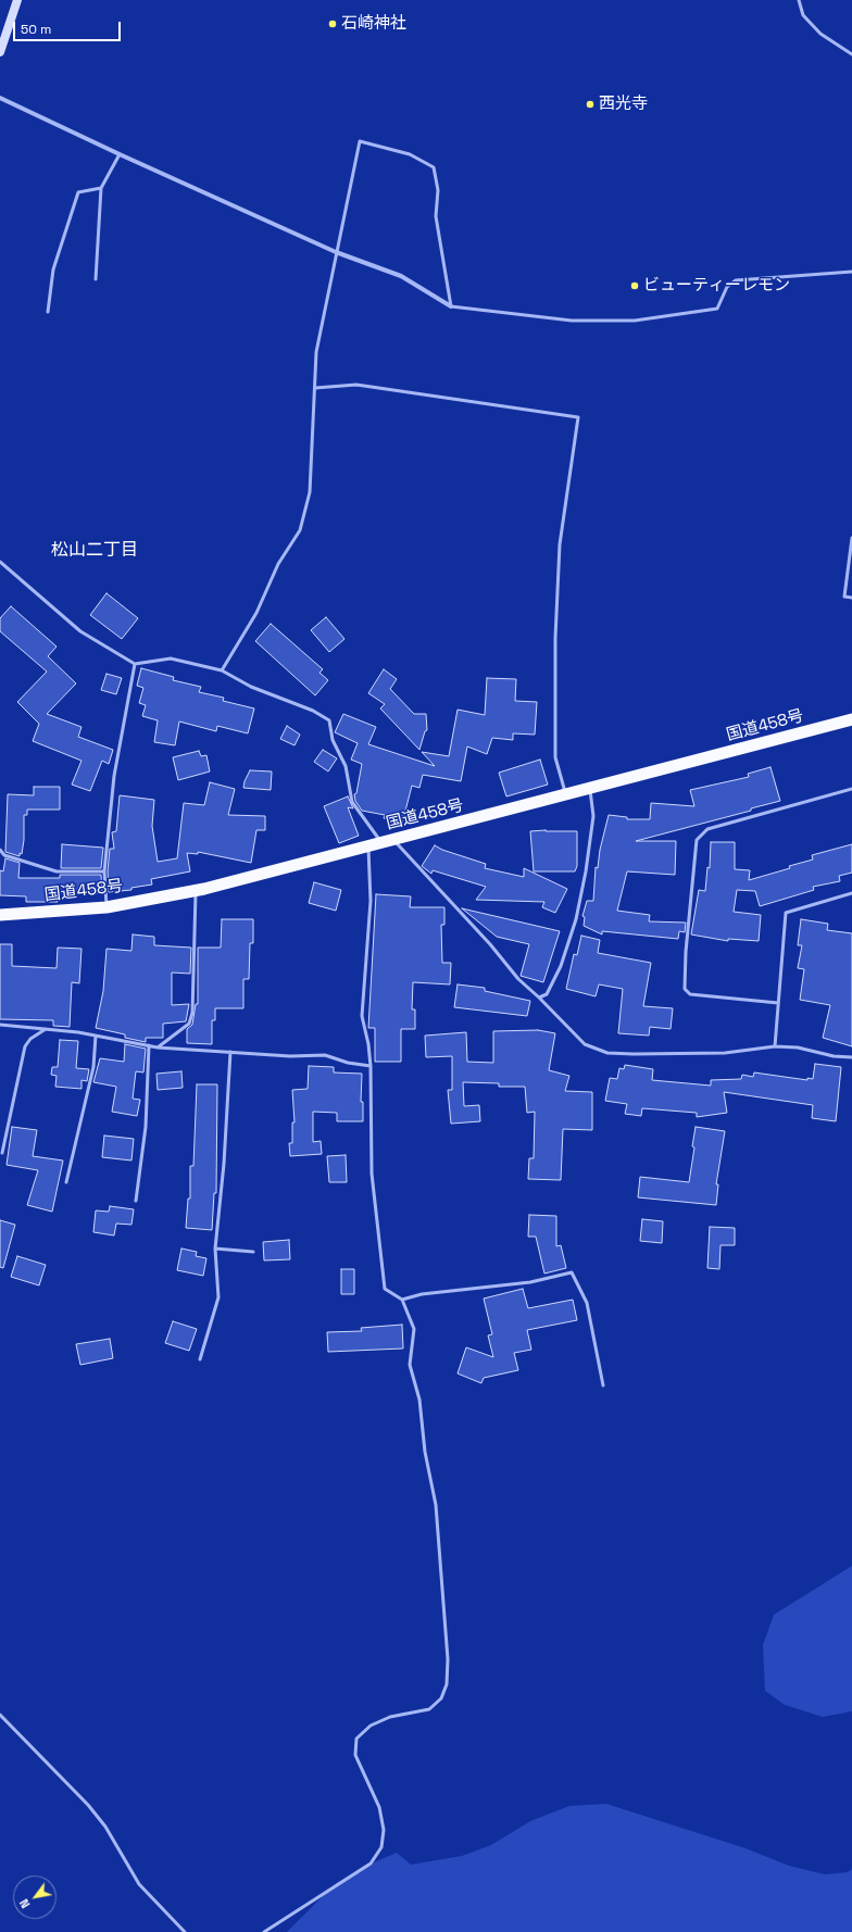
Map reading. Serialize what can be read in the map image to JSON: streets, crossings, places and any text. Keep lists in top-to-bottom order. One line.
{"streets":{"highway":["国道458号"]},"districts":["松山二丁目"],"places":["石崎神社","西光寺","ビューティーレモン"],"scale_bar":"50 m","north":"bottom left"}
